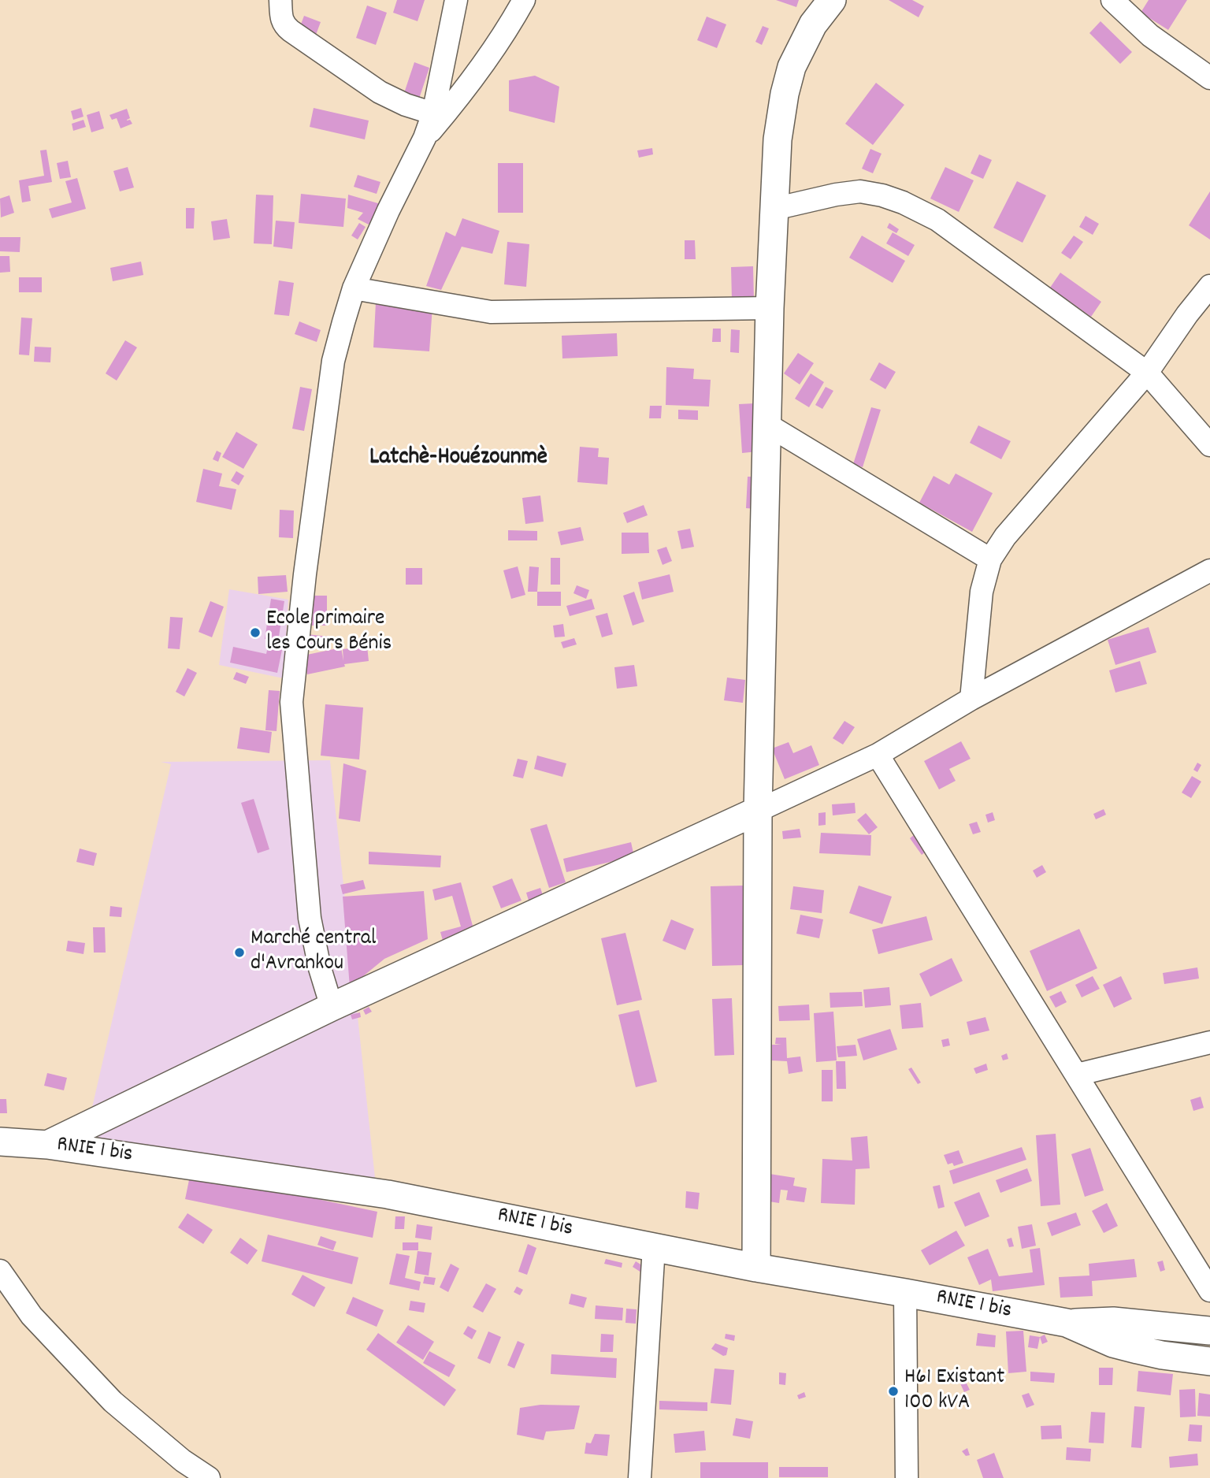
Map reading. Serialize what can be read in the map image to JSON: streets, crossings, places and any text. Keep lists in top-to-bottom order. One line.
{"streets":{"main road":["RNIE 1 bis"]},"districts":["Latchè-Houézounmè"],"places":["Ecole primaire les Cours Bénis","Marché central d'Avrankou","H61 Existant 100 kVA"]}
